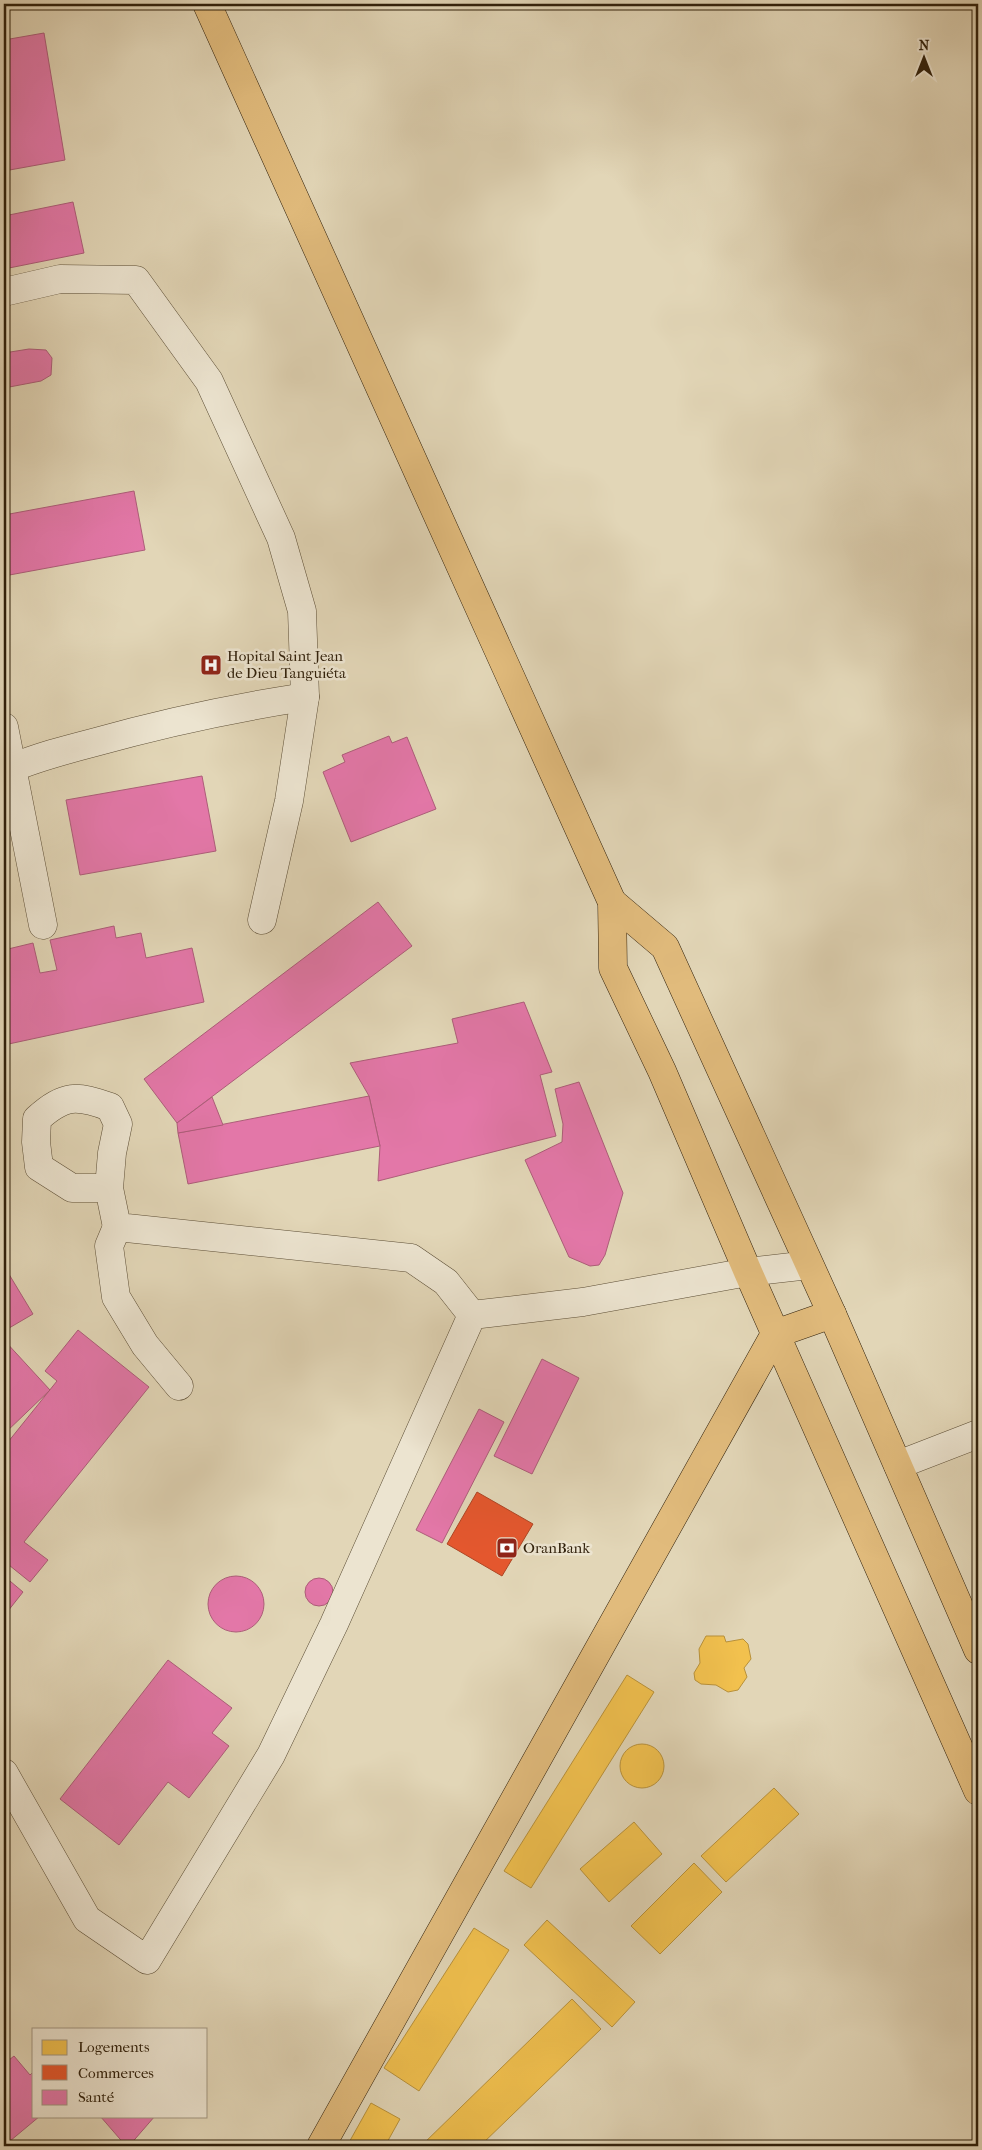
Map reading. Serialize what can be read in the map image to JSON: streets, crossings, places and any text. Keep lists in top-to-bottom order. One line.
{"places":{"hospital":["Hopital Saint Jean de Dieu Tanguiéta"],"bank":["OranBank"]},"legend":["Logements","Commerces","Santé"],"north":"top"}
